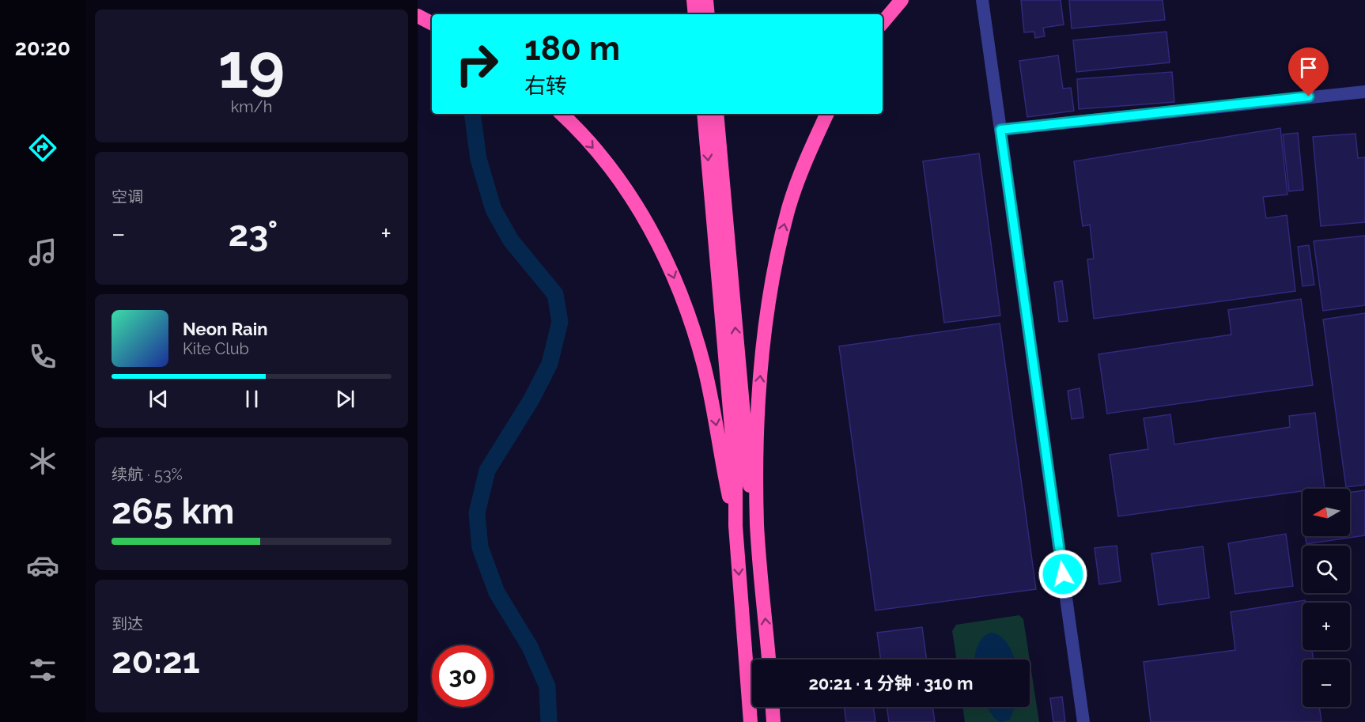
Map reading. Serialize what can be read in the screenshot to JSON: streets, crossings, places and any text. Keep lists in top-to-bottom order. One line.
{"north":"left","page":{"tabs":"20:20","tile":[["19","km/h"],"空调",["续航 · 53%","265 km"],["到达","20:21"]],"turn":["180 m","右转"],"heat":["−","23°","+"],"song":["Neon Rain","Kite Club"],"map_buttons":["+","−"],"limit":"30","trip":"20:21 · 1 分钟 · 310 m"}}
